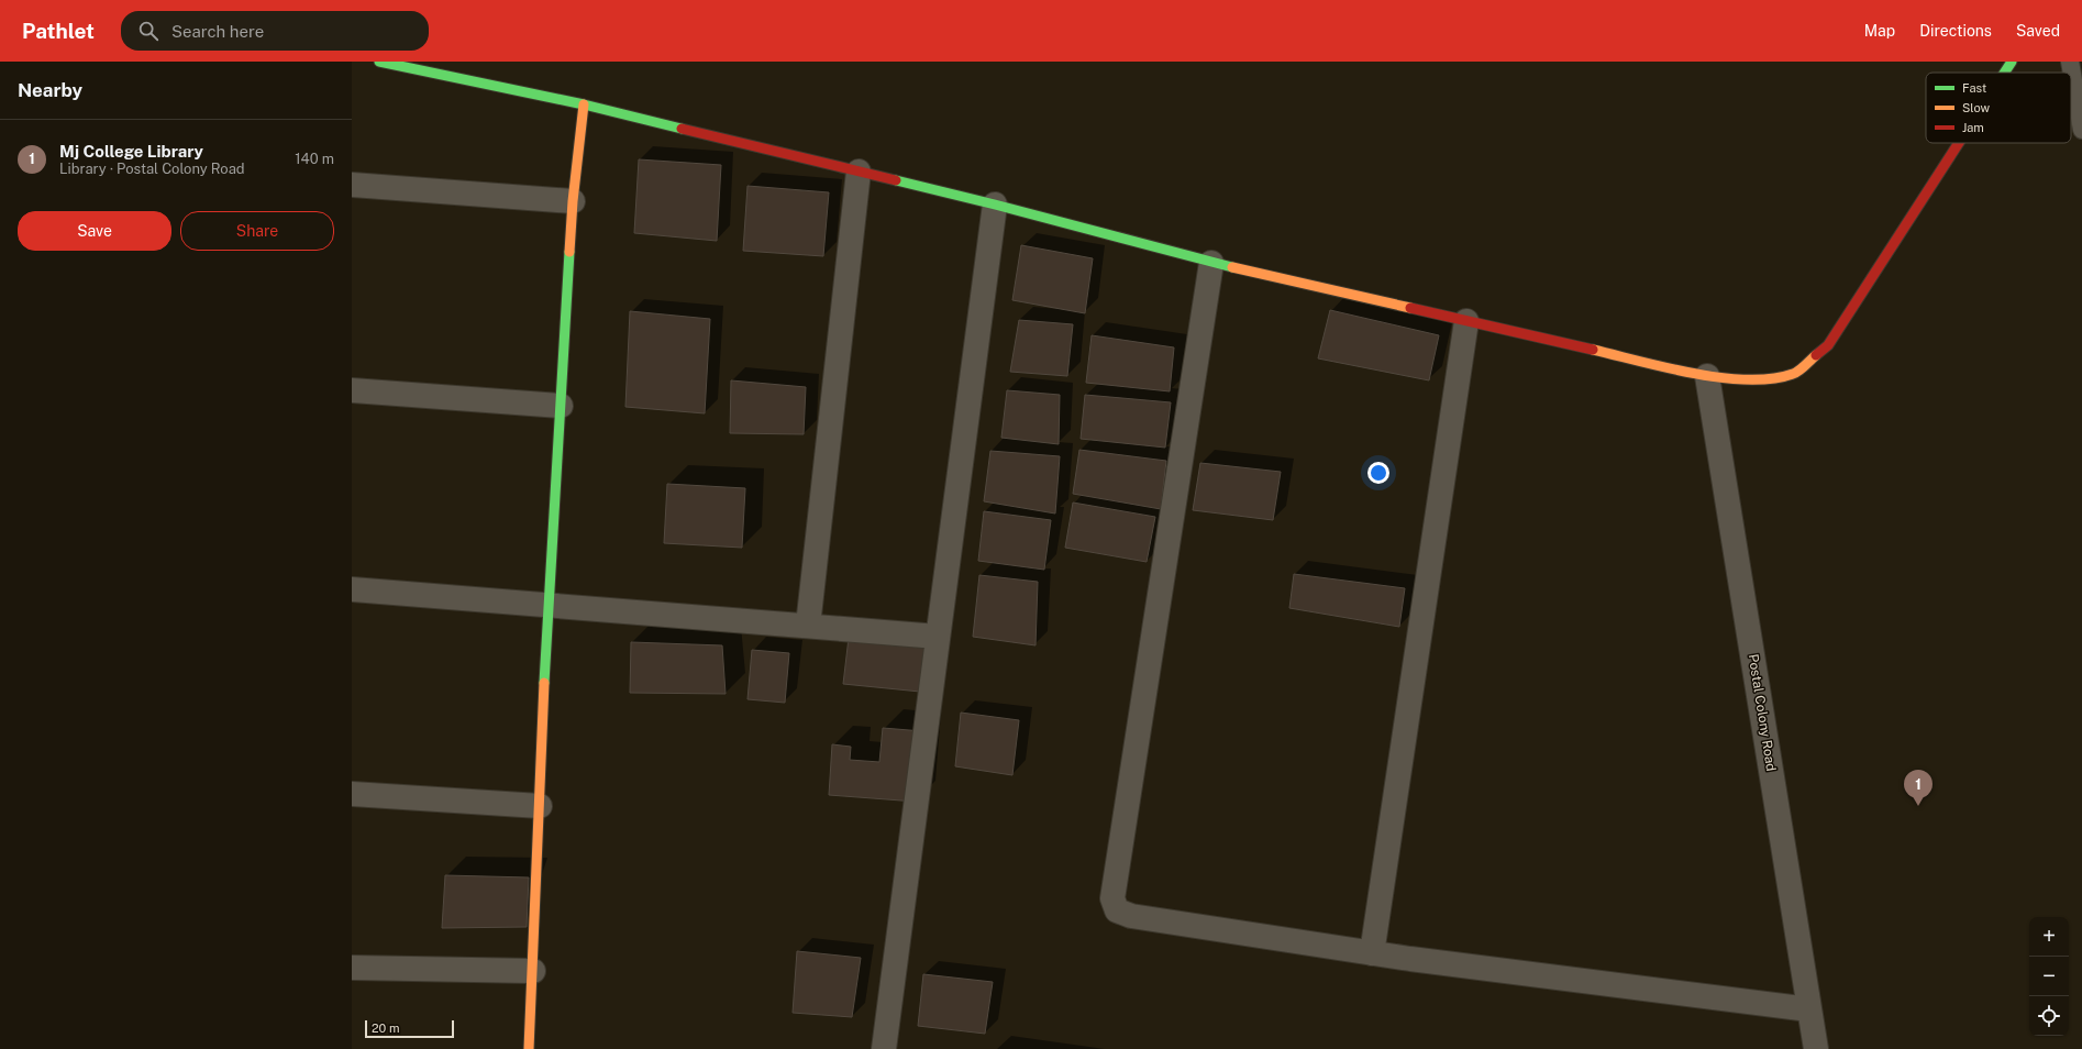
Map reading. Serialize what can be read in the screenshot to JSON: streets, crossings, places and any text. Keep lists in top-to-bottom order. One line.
{"streets":{"street":["Postal Colony Road"]},"legend":["Fast","Slow","Jam"],"scale_bar":"20 m","page":{"header":"Pathlet","search":"Search here","nav":["Map","Directions","Saved"],"heading":"Nearby","list":[{"mark":"1","name":"Mj College Library","note":"Library · Postal Colony Road","value":"140 m"}],"buttons":["Save","Share"],"pins":"1","map_buttons":["+","−"],"scale":"20 m"}}
